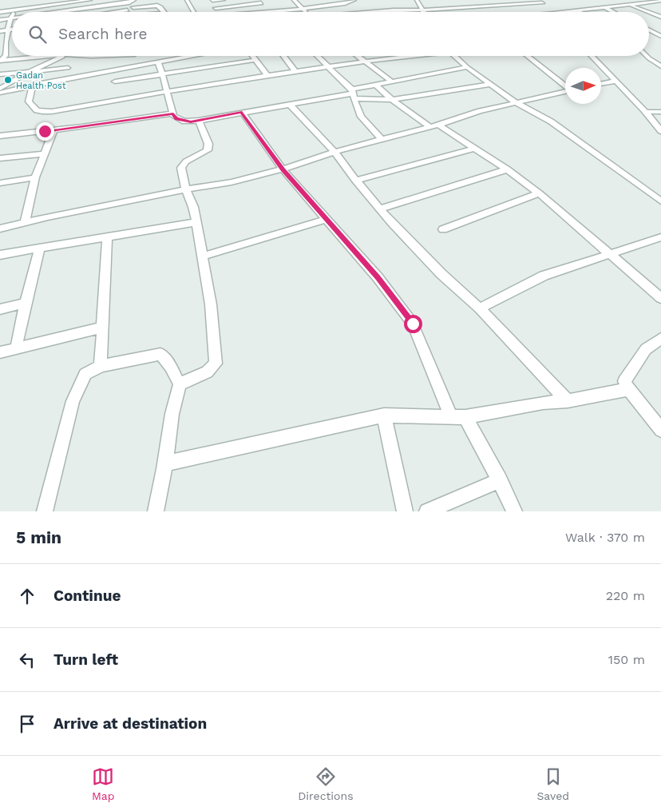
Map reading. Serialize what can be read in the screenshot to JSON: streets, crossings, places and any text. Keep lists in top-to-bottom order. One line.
{"places":["Gadan Health Post"],"north":"right","page":{"search":"Search here","heading":["5 min","Walk · 370 m"],"list":[["Continue","220 m"],["Turn left","150 m"],"Arrive at destination"],"nav":["Map","Directions","Saved"]}}
